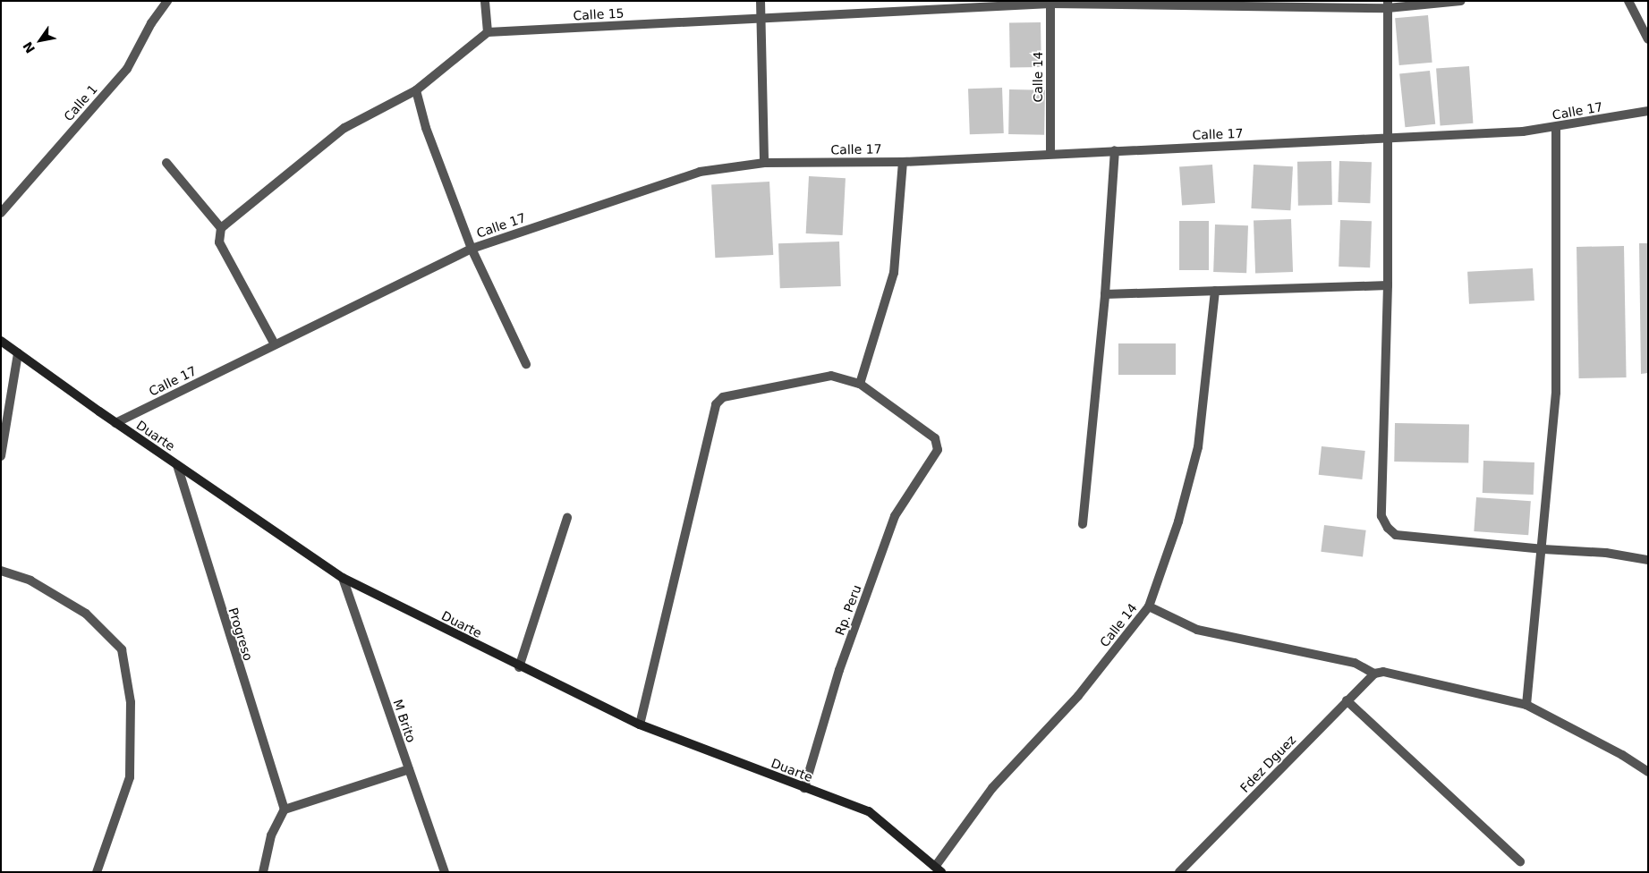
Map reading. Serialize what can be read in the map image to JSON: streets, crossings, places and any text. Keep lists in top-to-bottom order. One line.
{"streets":{"street":["Calle 15","Calle 14","Calle 1","Calle 17","Duarte","Rp. Peru","Progreso","M Brito","Fdez Dguez"]},"crossings":[["Calle 15","Calle 14"],["Calle 14","Calle 17"],["Calle 14","Duarte"],["Calle 17","Duarte"],["Duarte","Rp. Peru"],["Duarte","Progreso"],["Duarte","M Brito"]],"north":"bottom left"}
